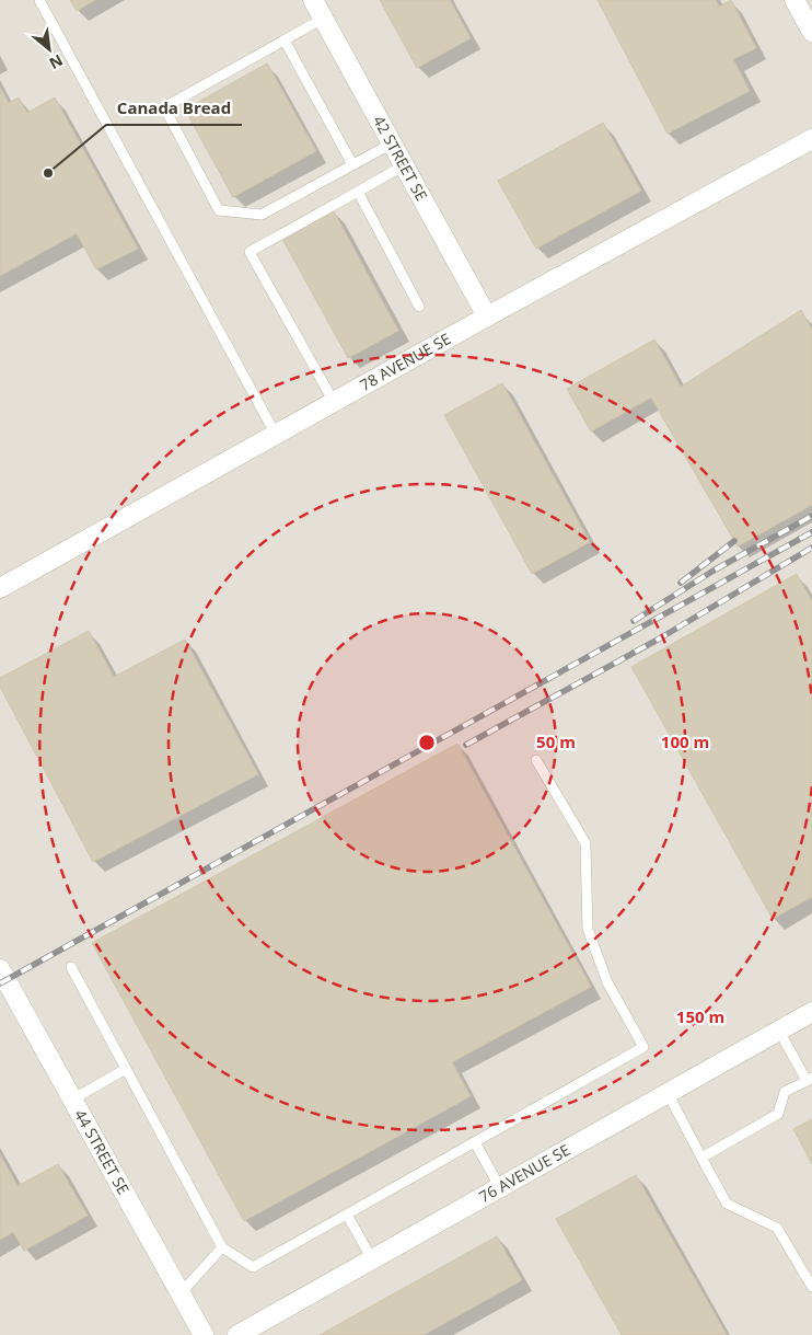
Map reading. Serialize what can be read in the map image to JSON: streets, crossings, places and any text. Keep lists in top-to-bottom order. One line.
{"streets":{"street":["42 STREET SE","78 AVENUE SE","44 STREET SE","76 AVENUE SE"]},"crossings":[["42 STREET SE","78 AVENUE SE"]],"places":["Canada Bread"],"north":"bottom right","rings":["50 m","100 m","150 m"]}
